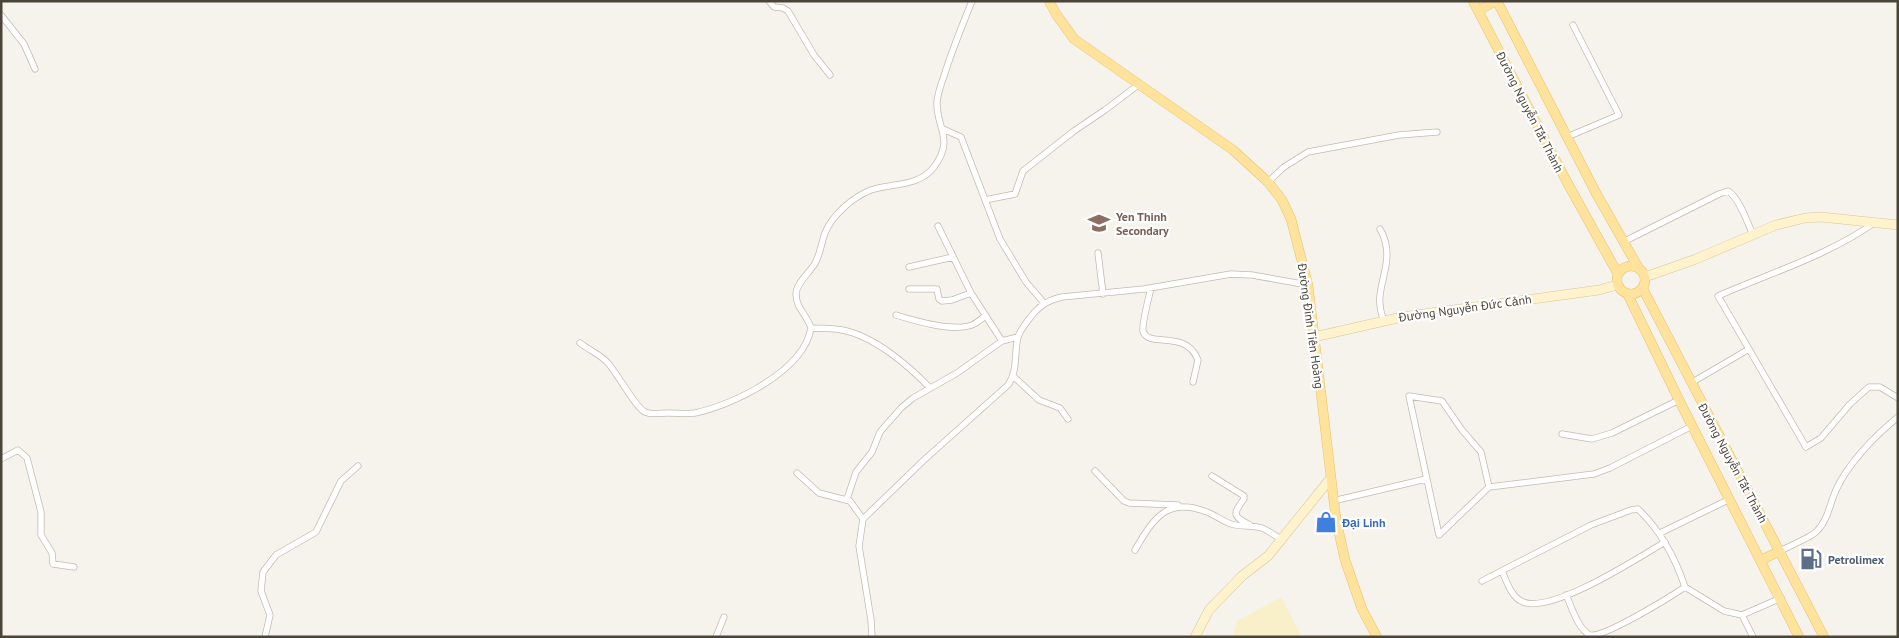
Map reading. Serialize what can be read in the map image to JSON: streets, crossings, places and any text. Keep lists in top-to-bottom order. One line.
{"streets":{"main road":["Đường Nguyễn Tất Thành","Đường Đinh Tiên Hoàng"],"street":["Đường Nguyễn Đức Cảnh"]},"crossings":[["Đường Nguyễn Tất Thành","Đường Nguyễn Đức Cảnh"],["Đường Nguyễn Đức Cảnh","Đường Đinh Tiên Hoàng"]],"places":{"school or university":["Yen Thinh Secondary"],"shop":["Đại Linh"],"fuel station":["Petrolimex"]}}
